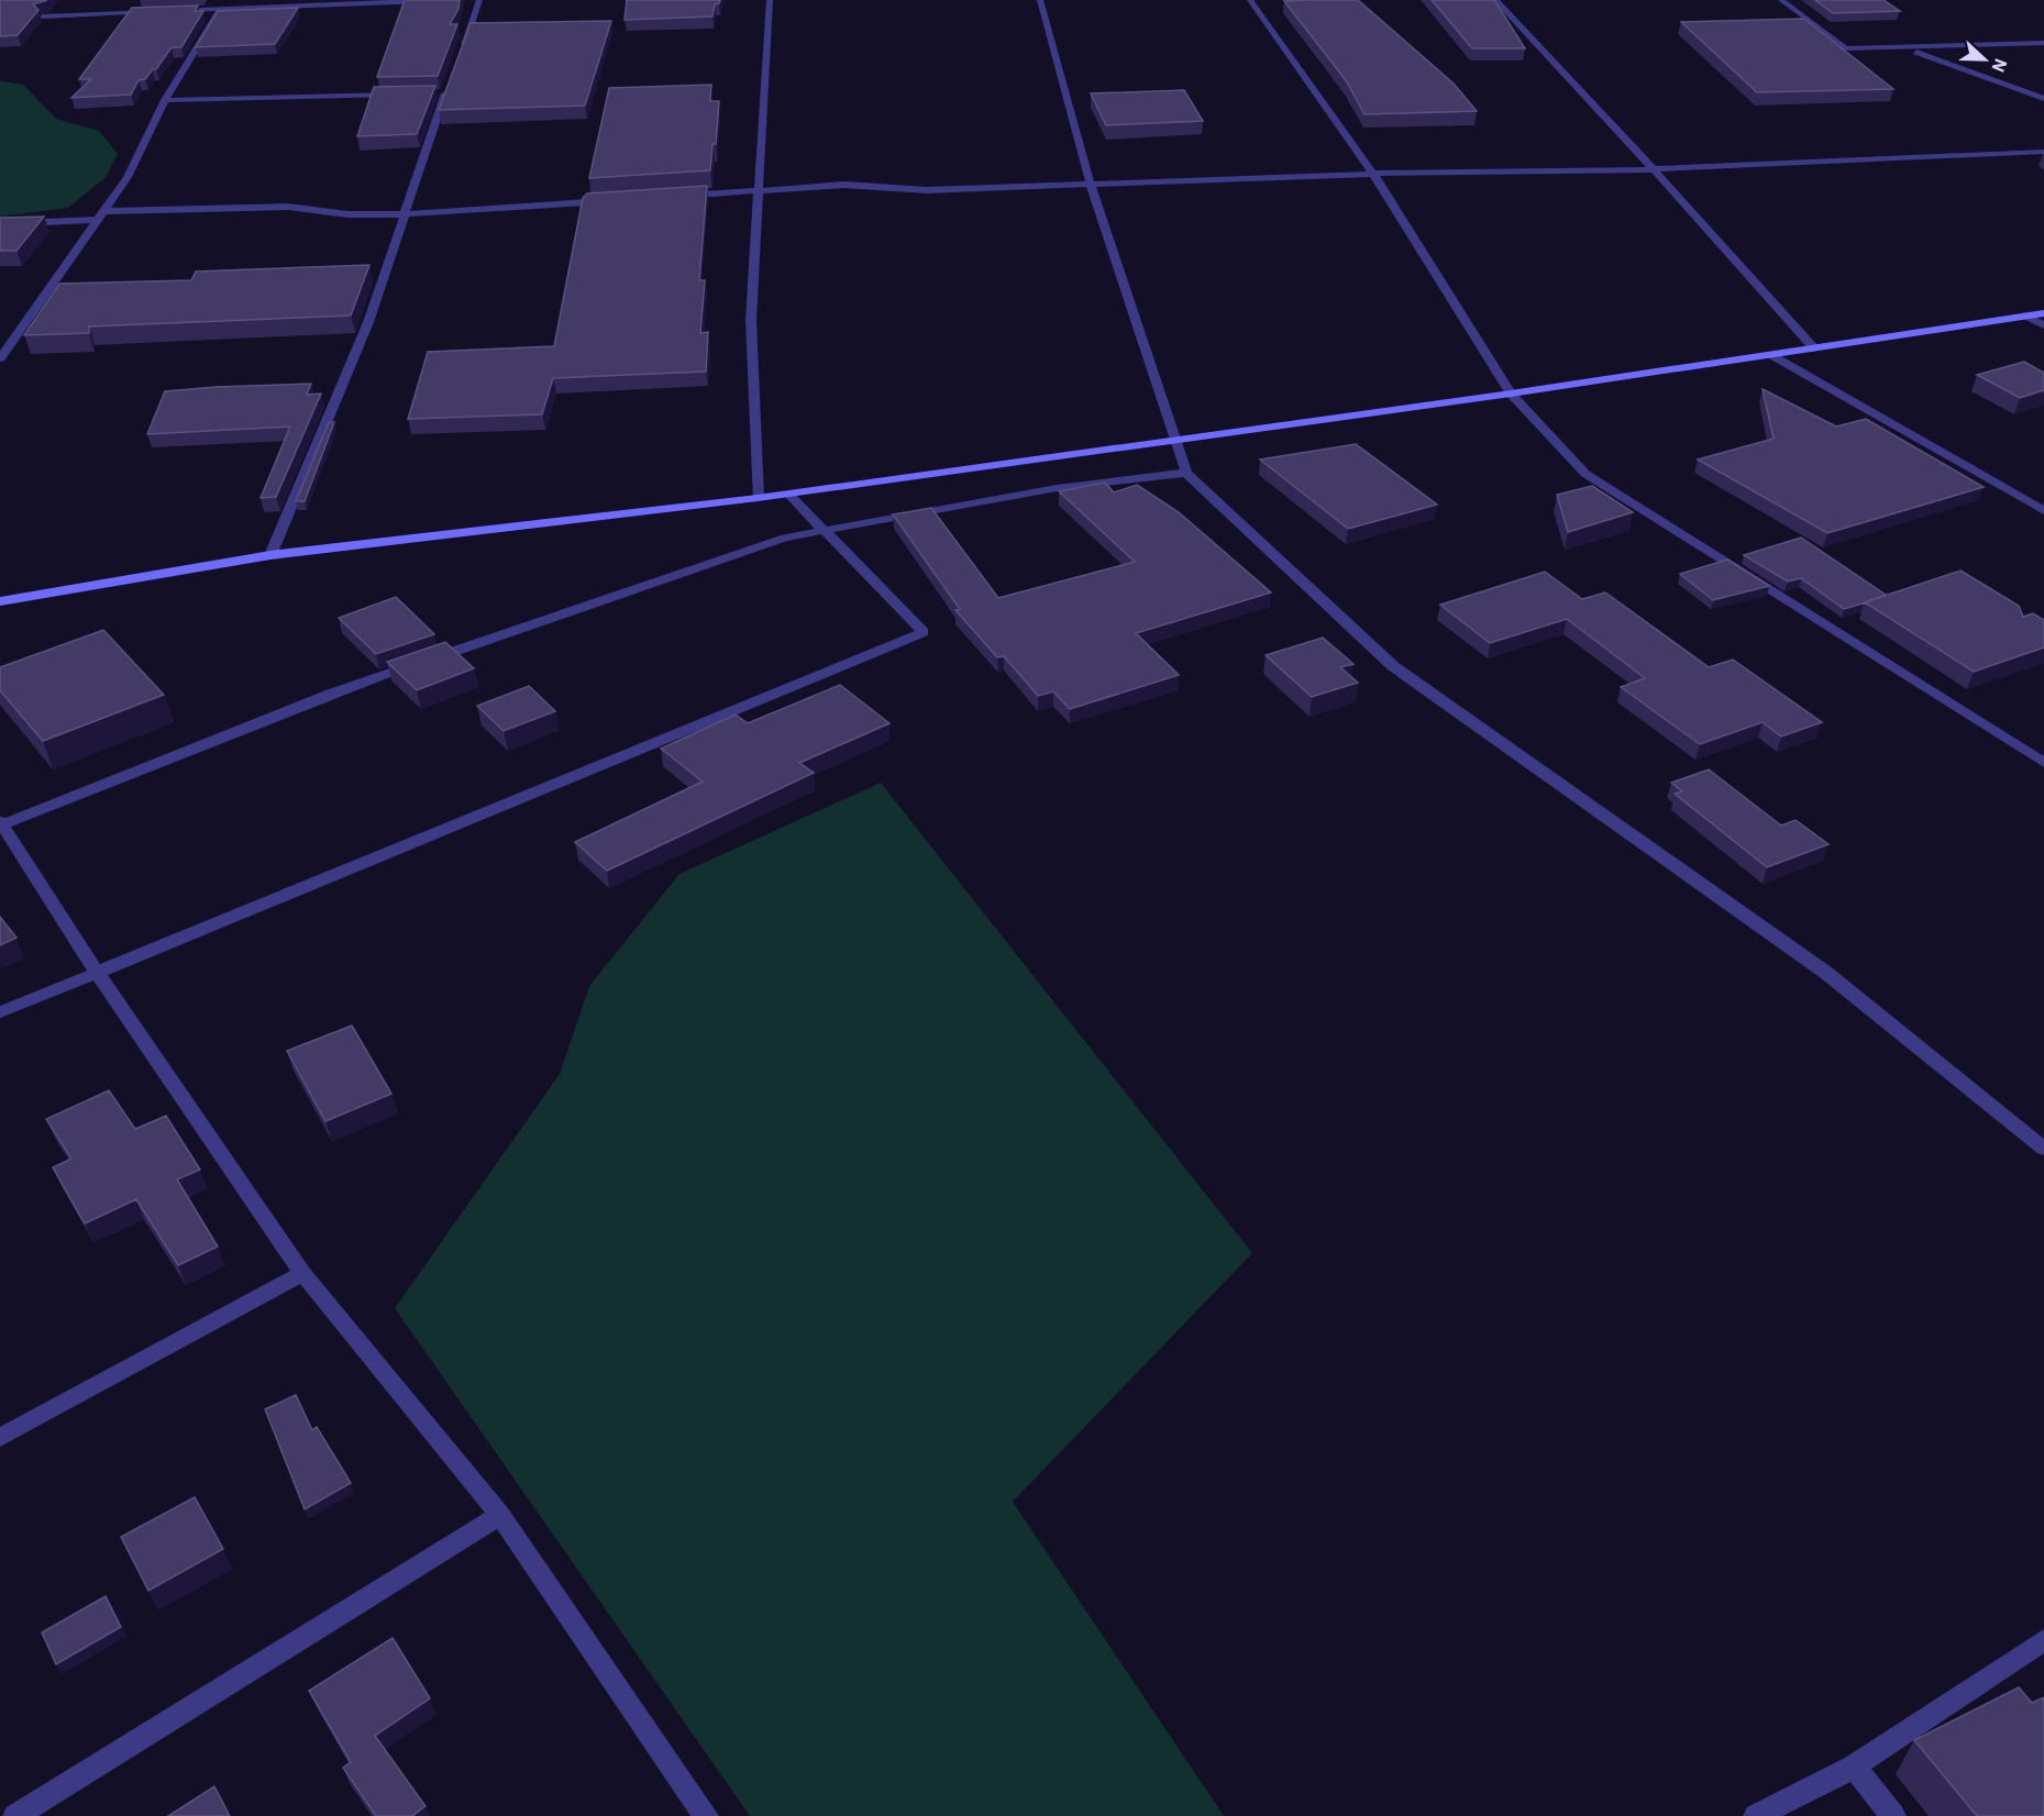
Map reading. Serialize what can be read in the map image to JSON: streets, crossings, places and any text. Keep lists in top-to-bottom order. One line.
{"north":"right"}
